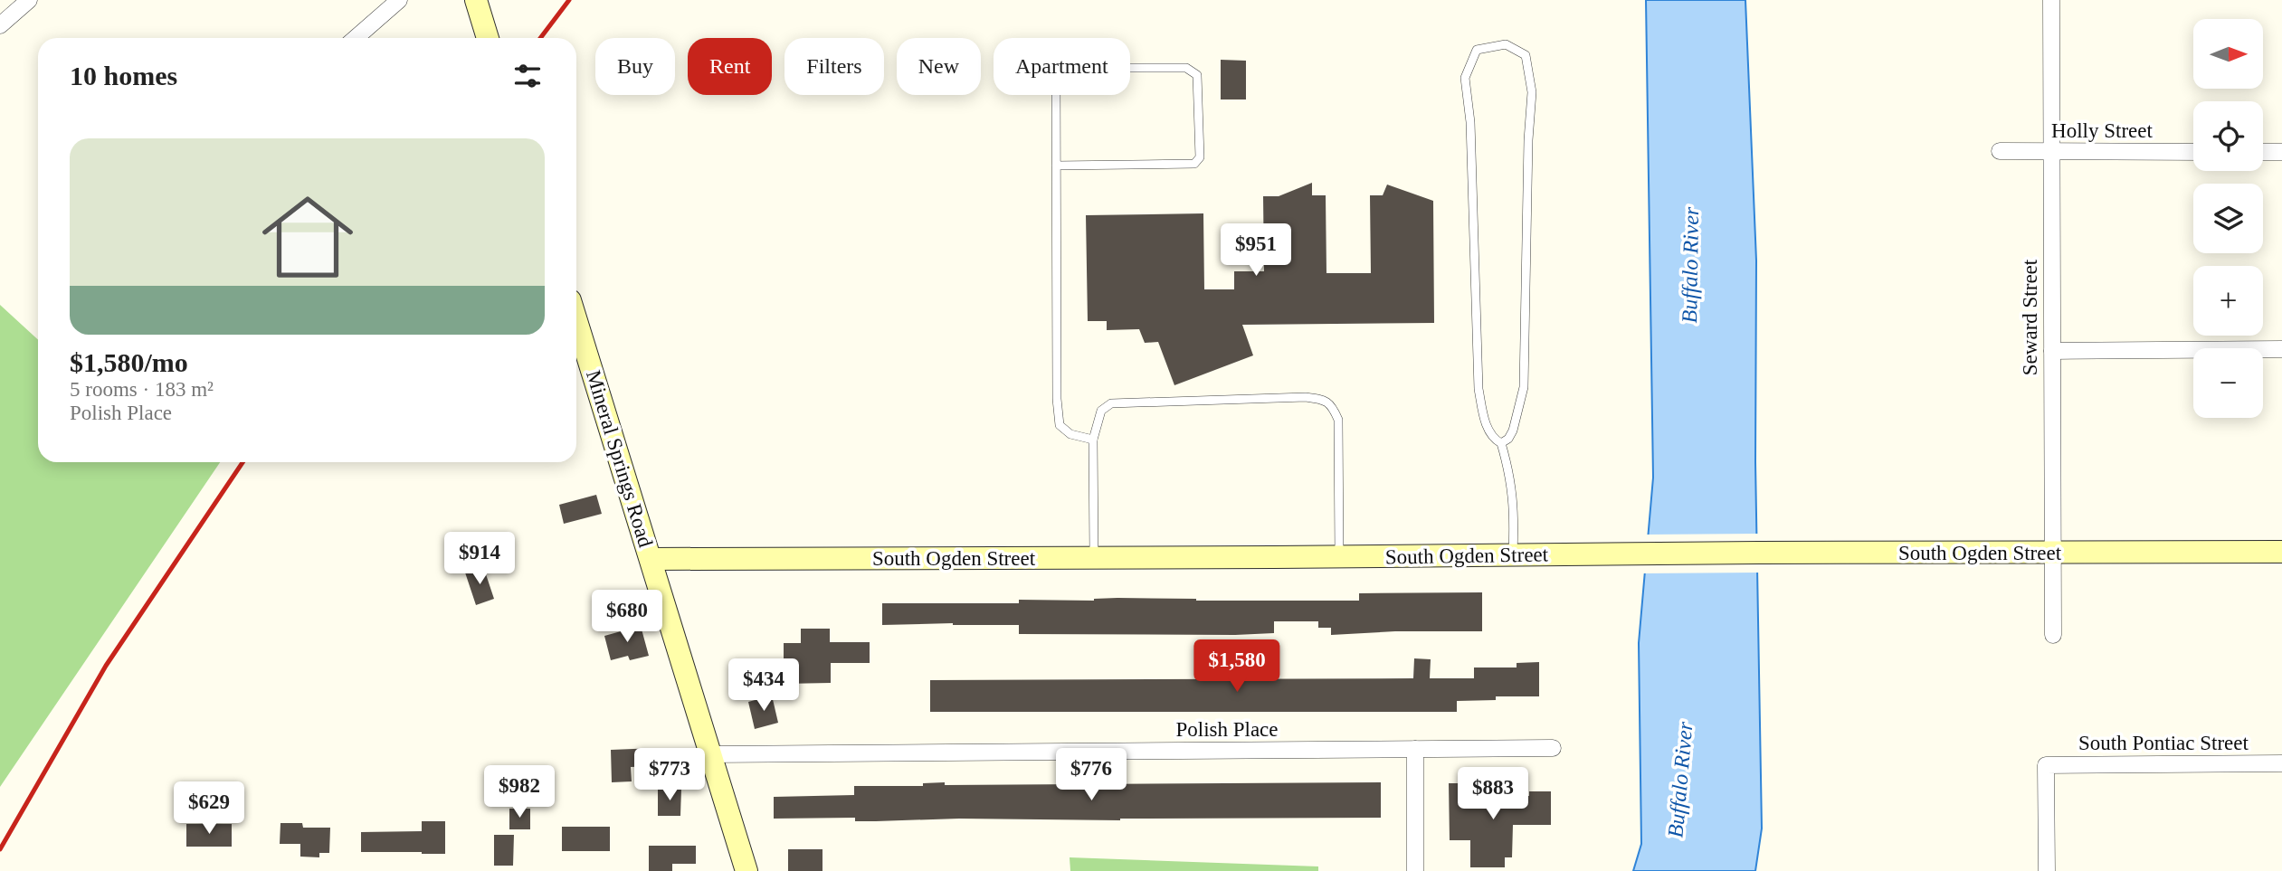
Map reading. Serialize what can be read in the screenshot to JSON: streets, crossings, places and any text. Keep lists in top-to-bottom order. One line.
{"streets":{"street":["Holly Street","Seward Street","Mineral Springs Road","South Ogden Street","Polish Place","South Pontiac Street"]},"crossings":[["Holly Street","Seward Street"],["Seward Street","South Ogden Street"],["Mineral Springs Road","South Ogden Street"],["Mineral Springs Road","Polish Place"]],"water":["Buffalo River"],"north":"right","page":{"map_buttons":["+","−"],"chip":["Buy","Rent","Filters","New","Apartment"],"heading":"10 homes","list":[{"name":"$1,580/mo","note":"5 rooms · 183 m² · Polish Place"}],"price":["$951","$914","$680","$1,580","$434","$773","$776","$982","$883","$629"]}}
